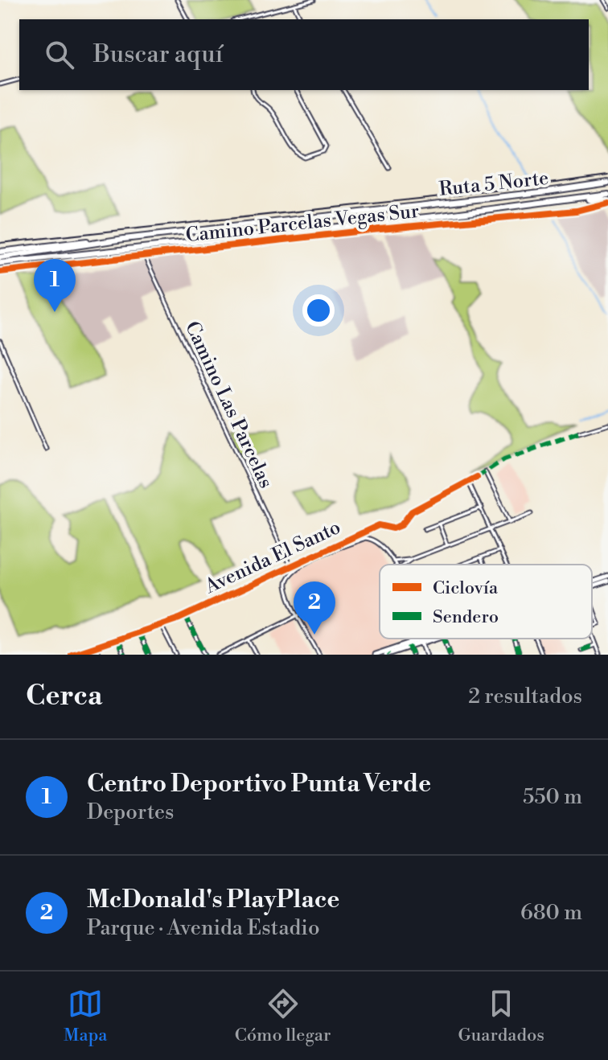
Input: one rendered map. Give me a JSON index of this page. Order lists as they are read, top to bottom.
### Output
{
  "streets": {
    "highway": ["Ruta 5 Norte"],
    "street": ["Camino Parcelas Vegas Sur", "Camino Las Parcelas", "Avenida El Santo"]
  },
  "crossings": [
    ["Camino Parcelas Vegas Sur", "Camino Las Parcelas"],
    ["Camino Las Parcelas", "Avenida El Santo"]
  ],
  "legend": ["Ciclovía", "Sendero"],
  "page": {
    "search": "Buscar aquí",
    "pins": ["1", "2"],
    "heading": ["Cerca", "2 resultados"],
    "list": [
      {
        "mark": "1",
        "name": "Centro Deportivo Punta Verde",
        "note": "Deportes",
        "value": "550 m"
      },
      {
        "mark": "2",
        "name": "McDonald's PlayPlace",
        "note": "Parque · Avenida Estadio",
        "value": "680 m"
      }
    ],
    "nav": ["Mapa", "Cómo llegar", "Guardados"]
  }
}
